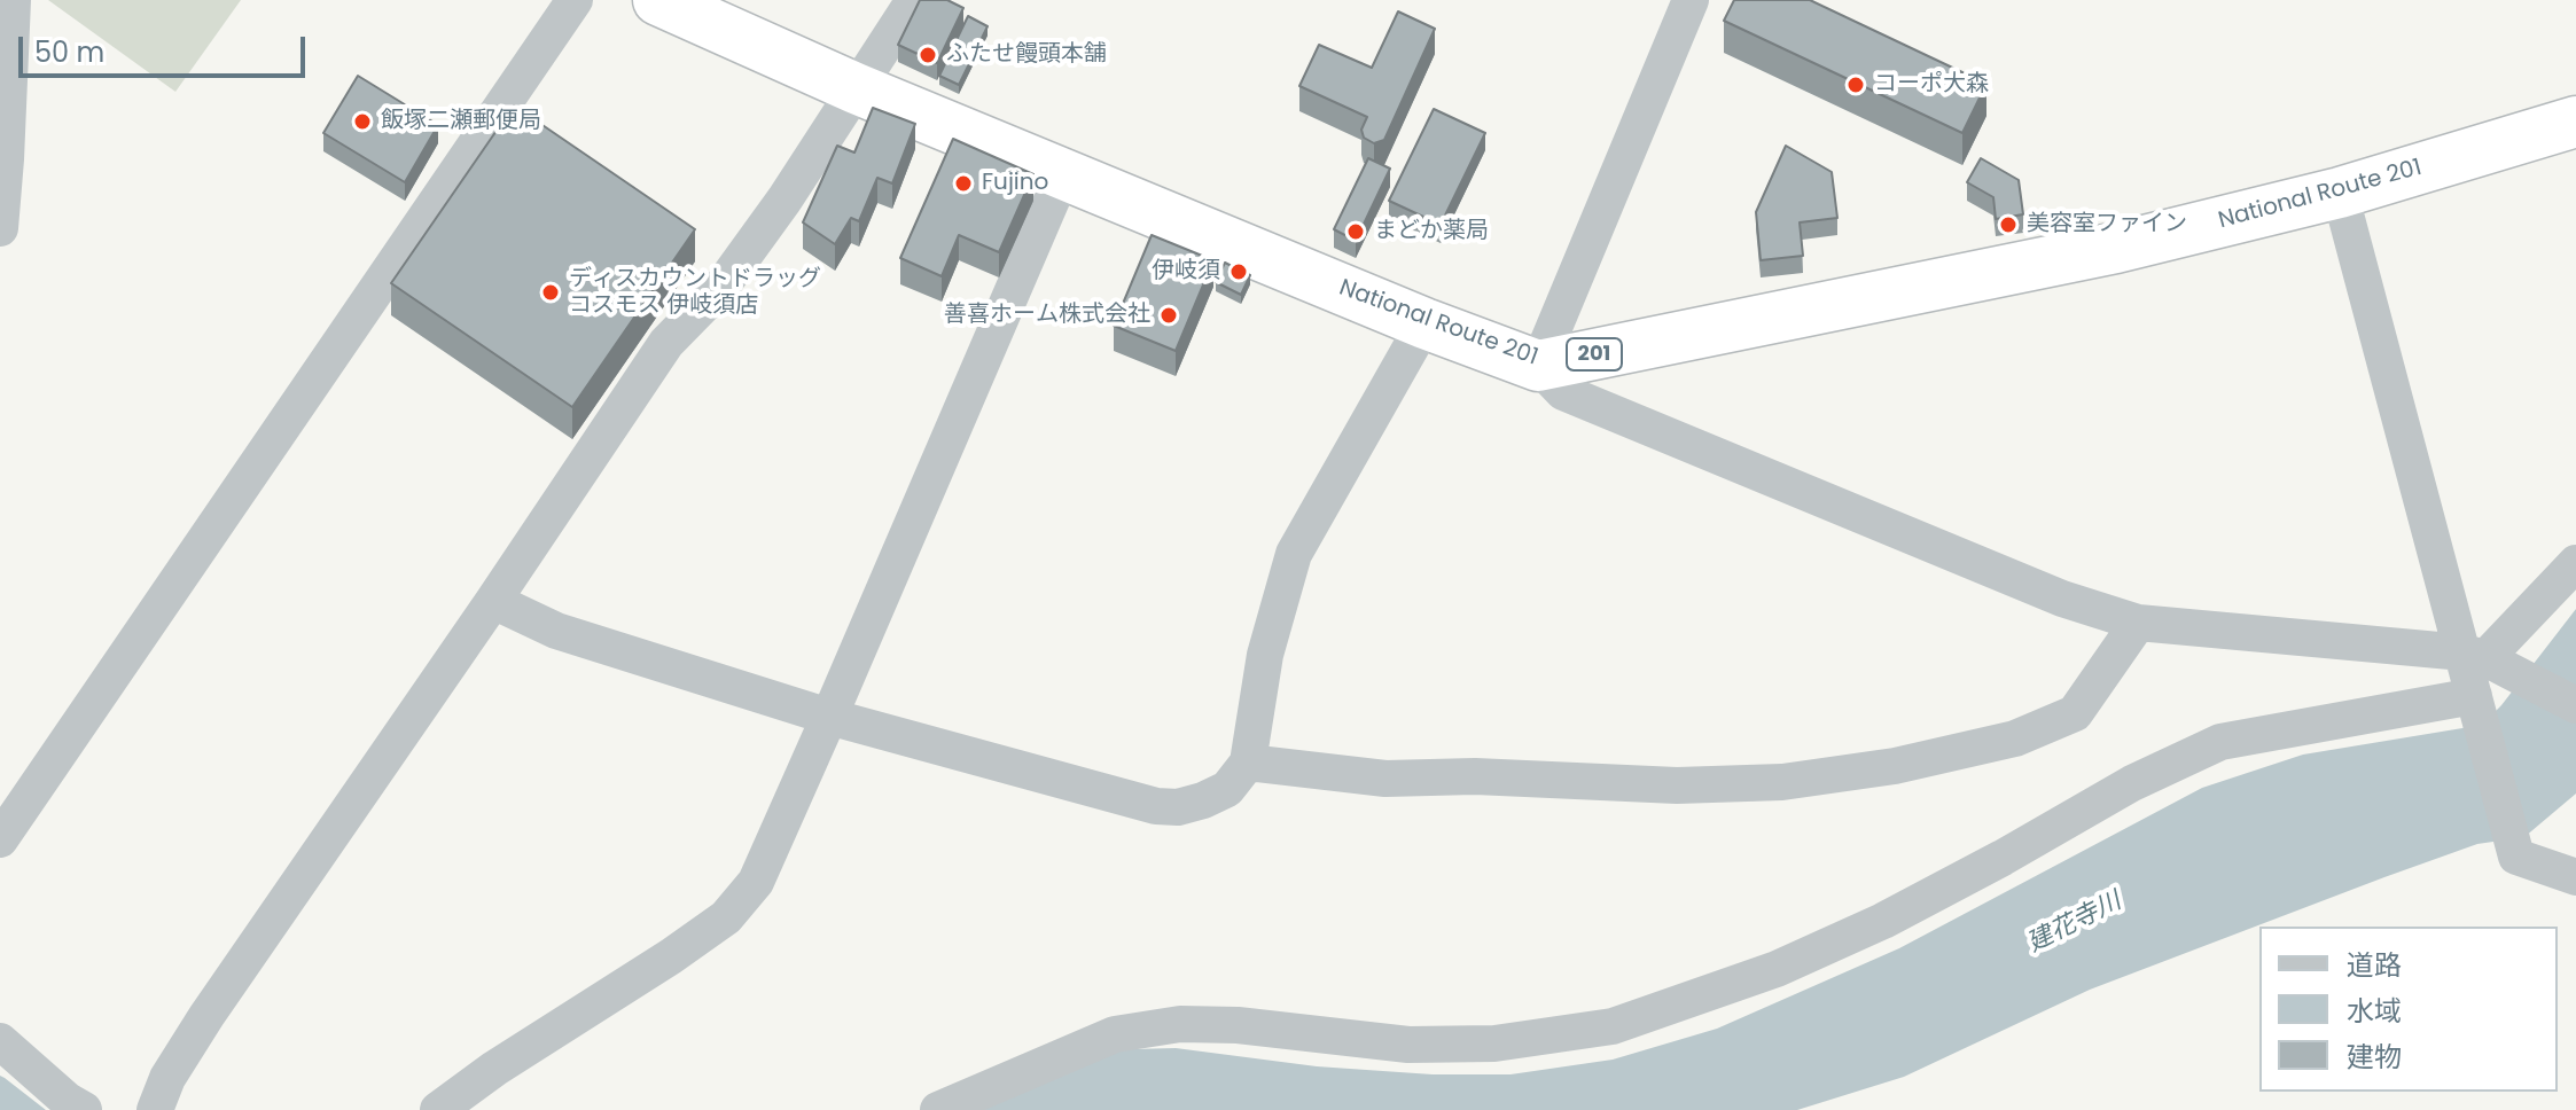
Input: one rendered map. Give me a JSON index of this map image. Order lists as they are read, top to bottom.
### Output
{
  "streets": {
    "highway": ["National Route 201", "201"]
  },
  "water": ["建花寺川"],
  "places": [
    "ふたせ饅頭本舗",
    "コーポ大森",
    "飯塚二瀬郵便局",
    "Fujino",
    "美容室ファイン",
    "まどか薬局",
    "伊岐須",
    "ディスカウントドラッグ コスモス 伊岐須店",
    "善喜ホーム株式会社"
  ],
  "legend": ["道路", "水域", "建物"],
  "scale_bar": "50 m"
}
